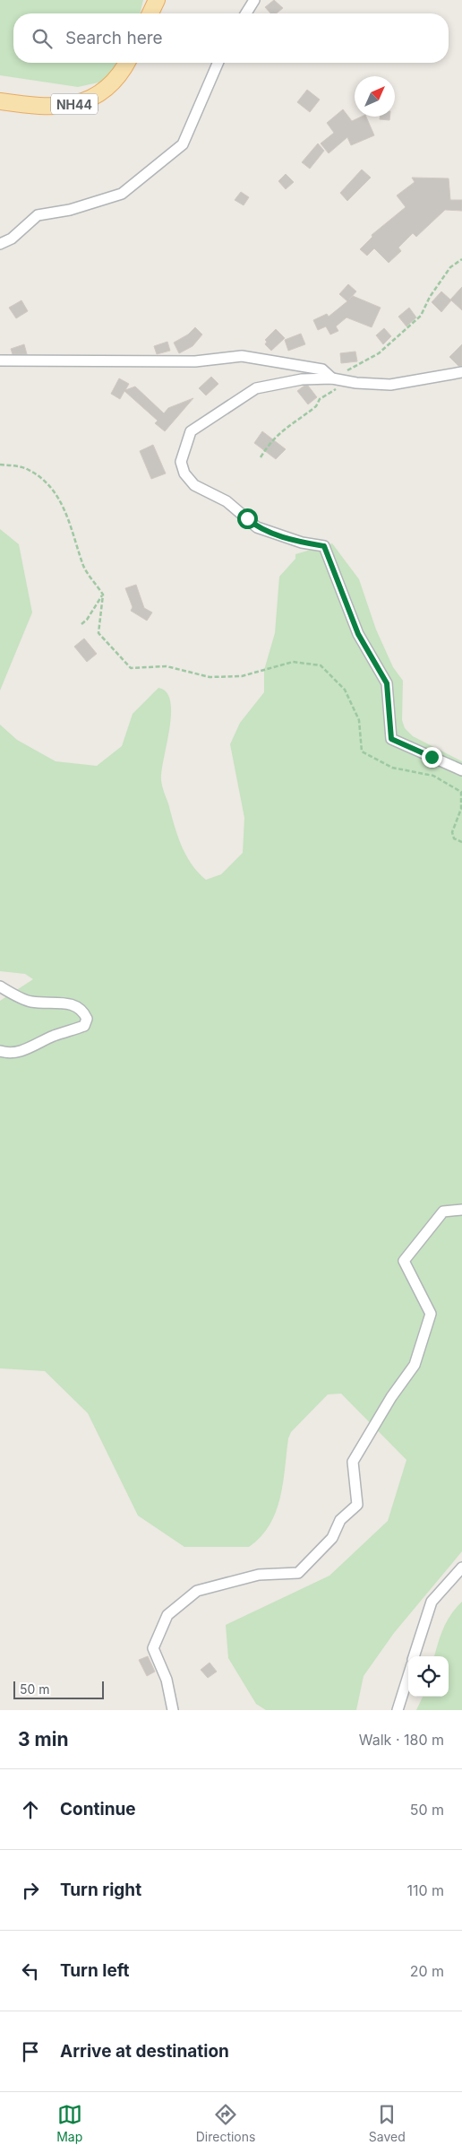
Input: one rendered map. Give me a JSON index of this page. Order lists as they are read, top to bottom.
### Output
{
  "streets": {
    "main road": ["NH44"]
  },
  "scale_bar": "50 m",
  "north": "top right",
  "page": {
    "search": "Search here",
    "scale": "50 m",
    "heading": ["3 min", "Walk · 180 m"],
    "list": [
      ["Continue", "50 m"],
      ["Turn right", "110 m"],
      ["Turn left", "20 m"],
      "Arrive at destination"
    ],
    "nav": ["Map", "Directions", "Saved"]
  }
}
